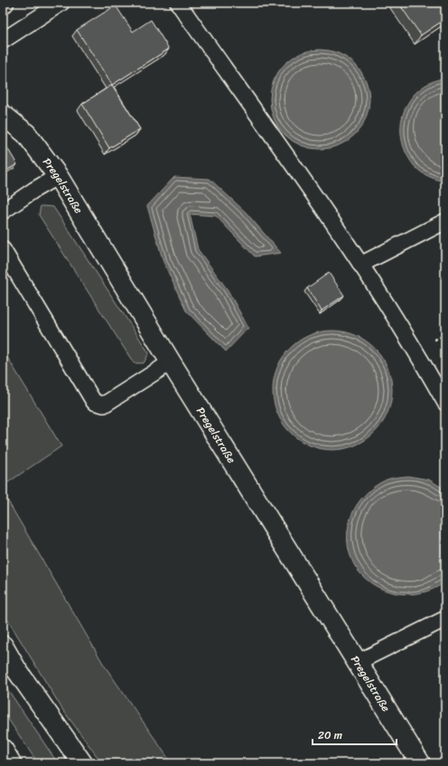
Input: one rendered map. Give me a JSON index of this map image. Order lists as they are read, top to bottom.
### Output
{
  "streets": {
    "street": ["Pregelstraße"]
  },
  "scale_bar": "20 m"
}
